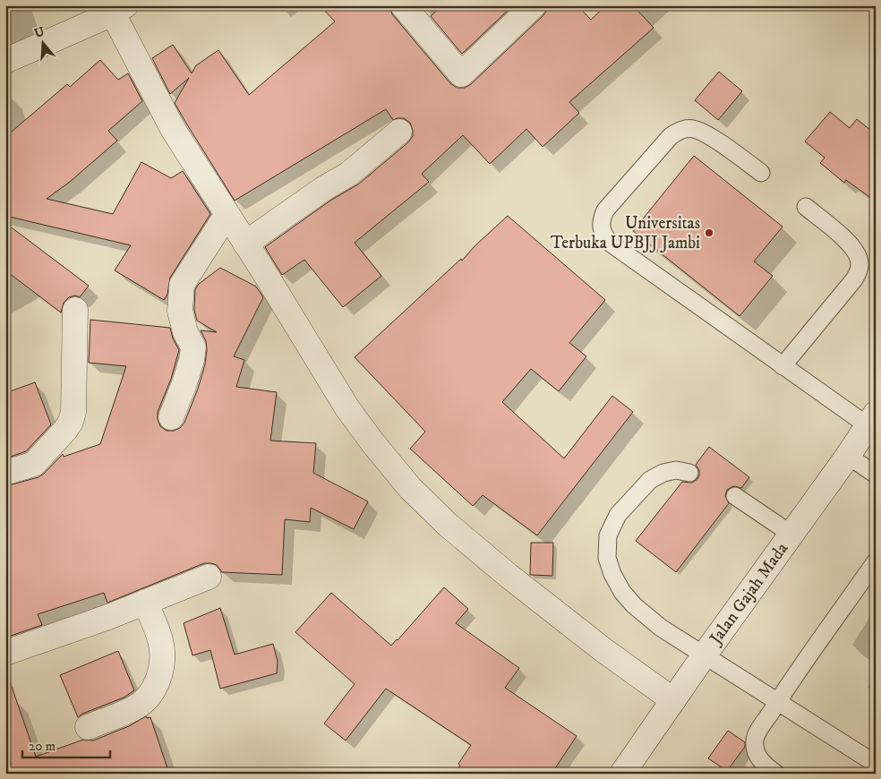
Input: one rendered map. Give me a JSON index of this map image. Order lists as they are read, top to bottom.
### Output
{
  "streets": {
    "street": ["Jalan Gajah Mada"]
  },
  "places": ["Universitas Terbuka UPBJJ Jambi"],
  "scale_bar": "20 m",
  "north": "top"
}
